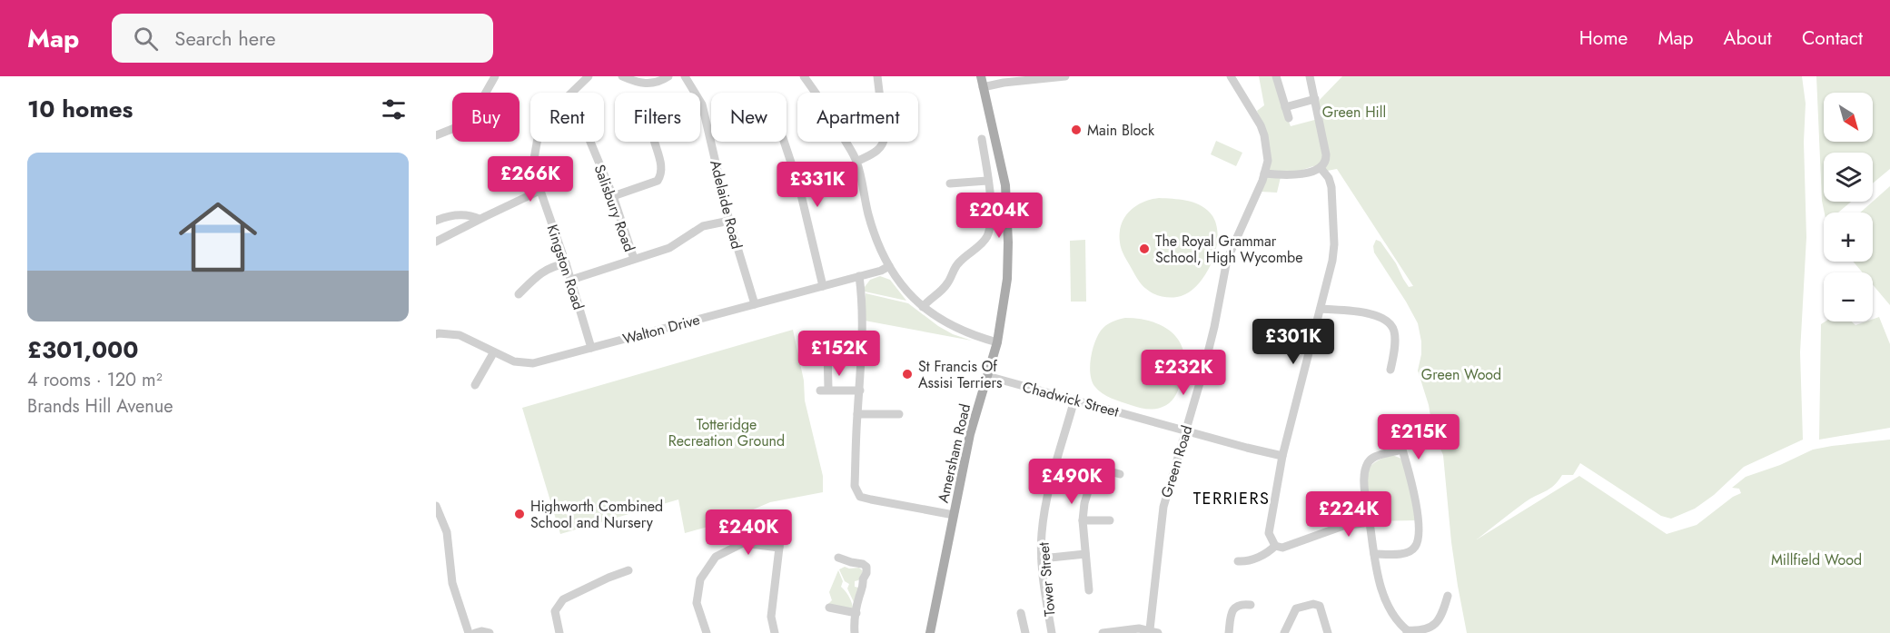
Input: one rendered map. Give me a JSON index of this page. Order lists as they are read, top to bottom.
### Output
{
  "streets": {
    "main road": ["Amersham Road"],
    "street": [
      "Adelaide Road",
      "Salisbury Road",
      "Kingston Road",
      "Walton Drive",
      "Chadwick Street",
      "Green Road",
      "Tower Street"
    ]
  },
  "crossings": [
    ["Adelaide Road", "Walton Drive"],
    ["Kingston Road", "Walton Drive"],
    ["Chadwick Street", "Amersham Road"],
    ["Chadwick Street", "Green Road"],
    ["Chadwick Street", "Tower Street"]
  ],
  "districts": ["TERRIERS"],
  "parks": [
    "Green Hill",
    "Green Wood",
    "Totteridge Recreation Ground",
    "Millfield Wood"
  ],
  "places": [
    "Main Block",
    "The Royal Grammar School, High Wycombe",
    "St Francis Of Assisi Terriers",
    "Highworth Combined School and Nursery"
  ],
  "north": "bottom right",
  "page": {
    "header": "Map",
    "search": "Search here",
    "nav": [
      "Home",
      "Map",
      "About",
      "Contact"
    ],
    "heading": "10 homes",
    "map_buttons": ["+", "−"],
    "chip": [
      "Buy",
      "Rent",
      "Filters",
      "New",
      "Apartment"
    ],
    "list": [
      {
        "name": "£301,000",
        "note": "4 rooms · 120 m² · Brands Hill Avenue"
      }
    ],
    "price": [
      "£266K",
      "£331K",
      "£204K",
      "£301K",
      "£152K",
      "£232K",
      "£215K",
      "£490K",
      "£224K",
      "£240K"
    ]
  }
}
